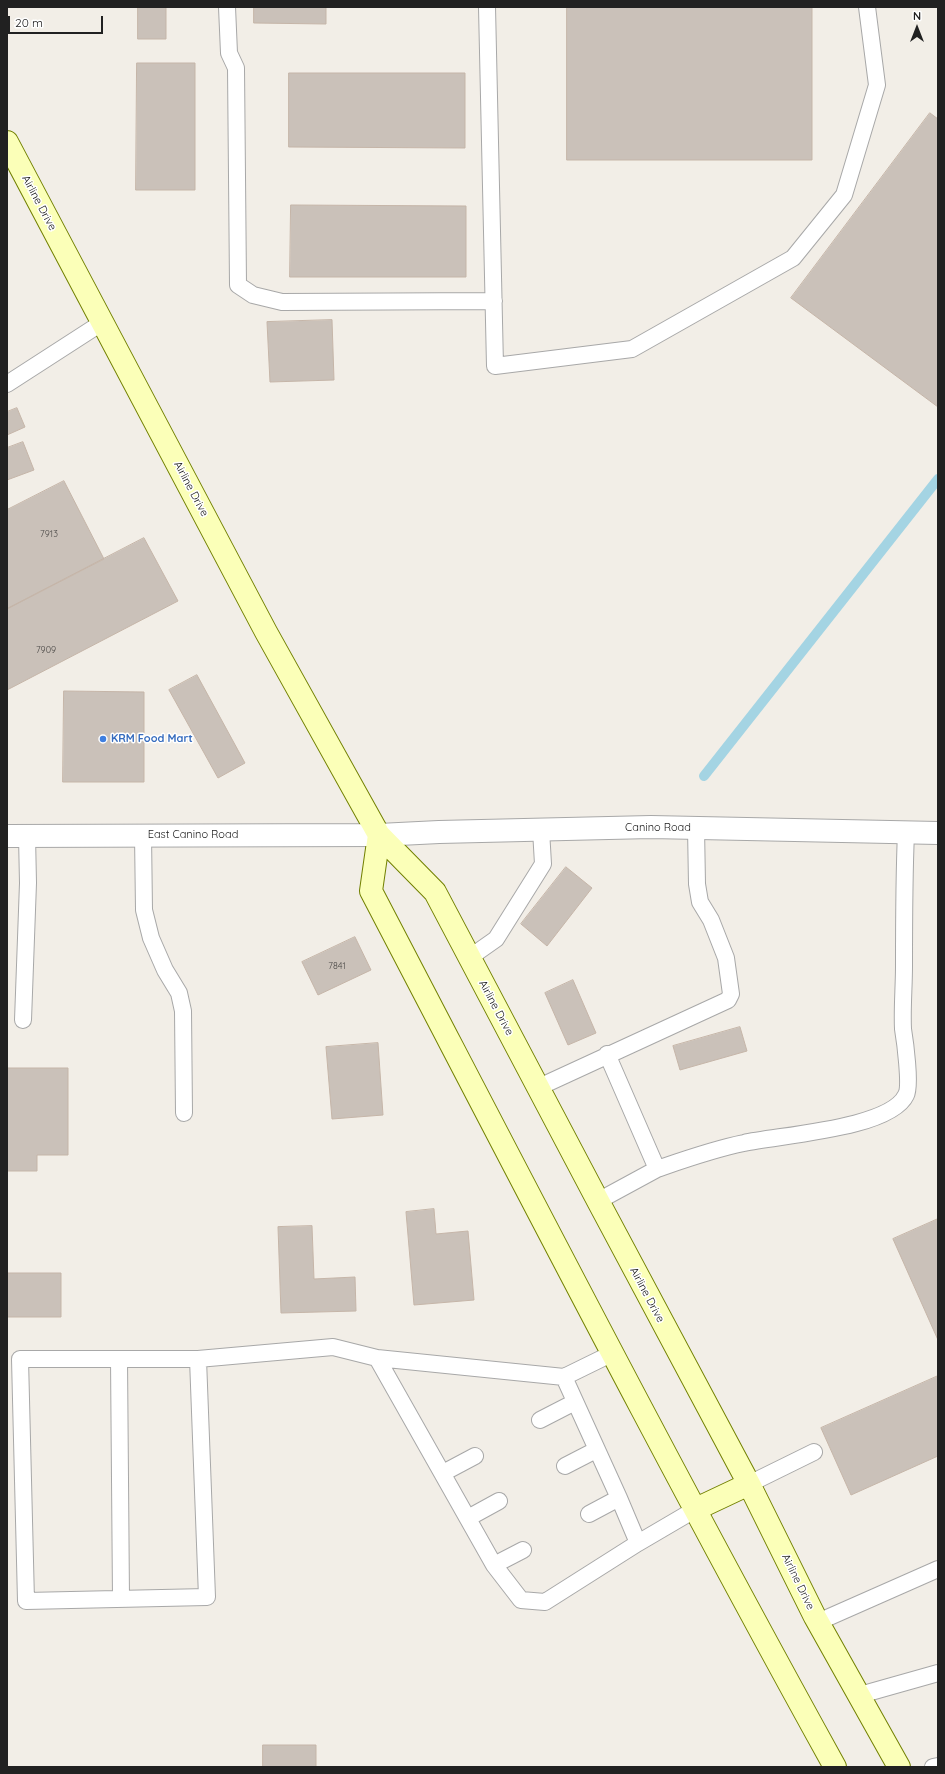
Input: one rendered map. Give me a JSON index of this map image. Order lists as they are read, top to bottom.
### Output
{
  "streets": {
    "main road": ["Airline Drive"],
    "street": ["Canino Road", "East Canino Road"]
  },
  "crossings": [
    ["Airline Drive", "Canino Road"],
    ["Airline Drive", "East Canino Road"],
    ["Canino Road", "East Canino Road"]
  ],
  "places": ["KRM Food Mart"],
  "house_numbers": ["7913", "7909", "7841"],
  "scale_bar": "20 m",
  "north": "top"
}
